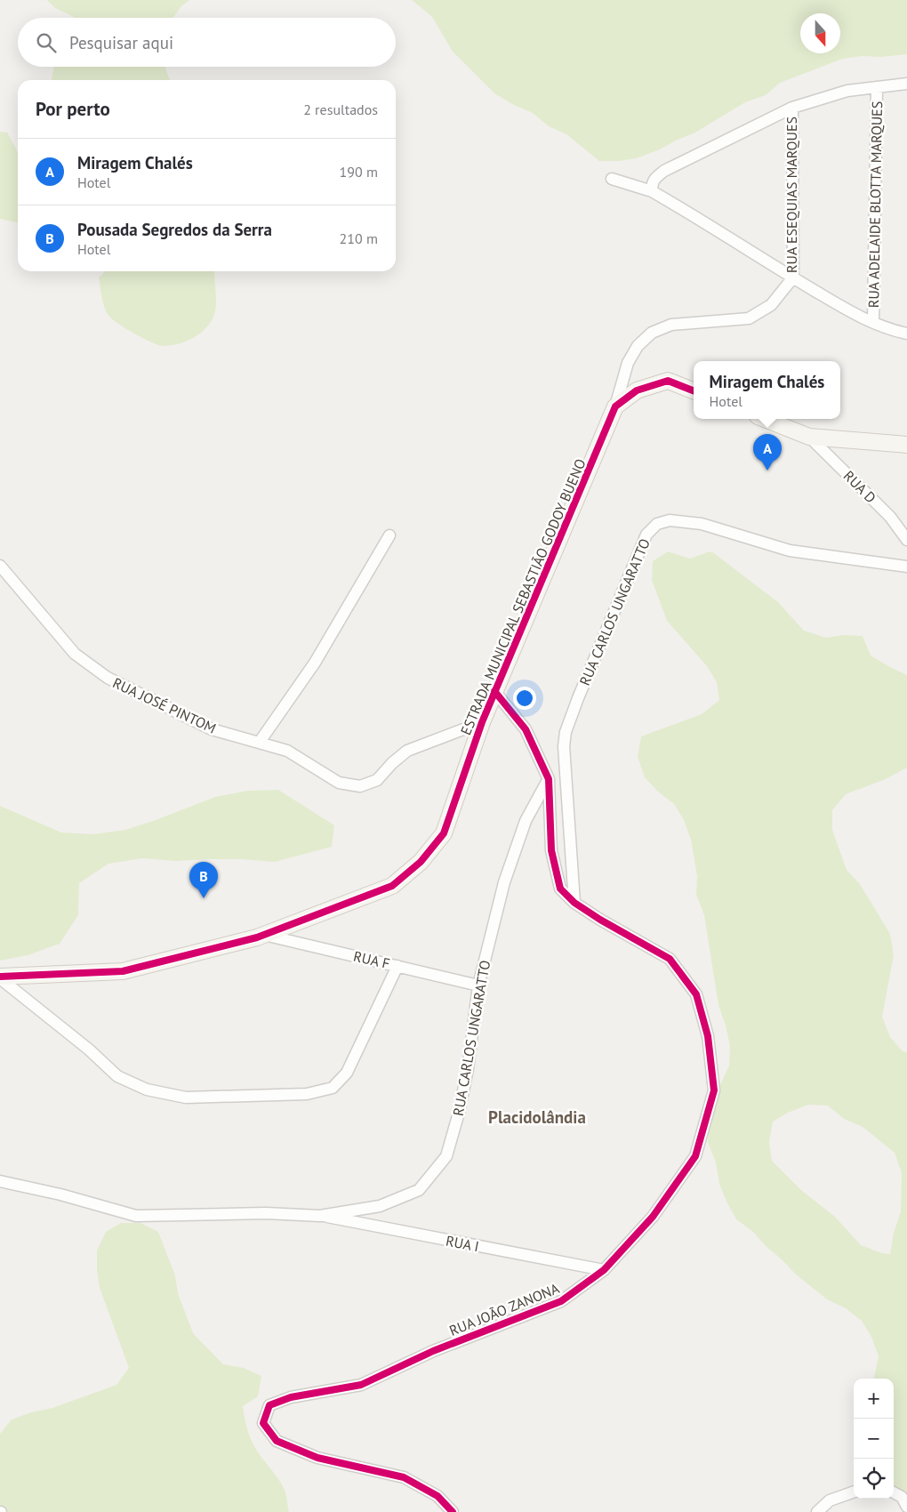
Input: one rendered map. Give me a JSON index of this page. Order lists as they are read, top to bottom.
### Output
{
  "streets": {
    "street": [
      "RUA ESEQUIAS MARQUES",
      "RUA ADELAIDE BLOTTA MARQUES",
      "RUA D",
      "ESTRADA MUNICIPAL SEBASTIÃO GODOY BUENO",
      "RUA CARLOS UNGARATTO",
      "RUA JOSÉ PINTOM",
      "RUA F",
      "RUA I",
      "RUA JOÃO ZANONA"
    ]
  },
  "crossings": [
    ["RUA ESEQUIAS MARQUES", "ESTRADA MUNICIPAL SEBASTIÃO GODOY BUENO"],
    ["ESTRADA MUNICIPAL SEBASTIÃO GODOY BUENO", "RUA JOSÉ PINTOM"],
    ["ESTRADA MUNICIPAL SEBASTIÃO GODOY BUENO", "RUA F"],
    ["ESTRADA MUNICIPAL SEBASTIÃO GODOY BUENO", "RUA JOÃO ZANONA"],
    ["RUA CARLOS UNGARATTO", "RUA F"],
    ["RUA CARLOS UNGARATTO", "RUA I"],
    ["RUA CARLOS UNGARATTO", "RUA JOÃO ZANONA"],
    ["RUA I", "RUA JOÃO ZANONA"]
  ],
  "districts": ["Placidolândia"],
  "north": "bottom",
  "page": {
    "search": "Pesquisar aqui",
    "heading": ["Por perto", "2 resultados"],
    "list": [
      {
        "mark": "A",
        "name": "Miragem Chalés",
        "note": "Hotel",
        "value": "190 m"
      },
      {
        "mark": "B",
        "name": "Pousada Segredos da Serra",
        "note": "Hotel",
        "value": "210 m"
      }
    ],
    "popup": ["Miragem Chalés", "Hotel"],
    "pins": ["A", "B"],
    "map_buttons": ["+", "−"]
  }
}
